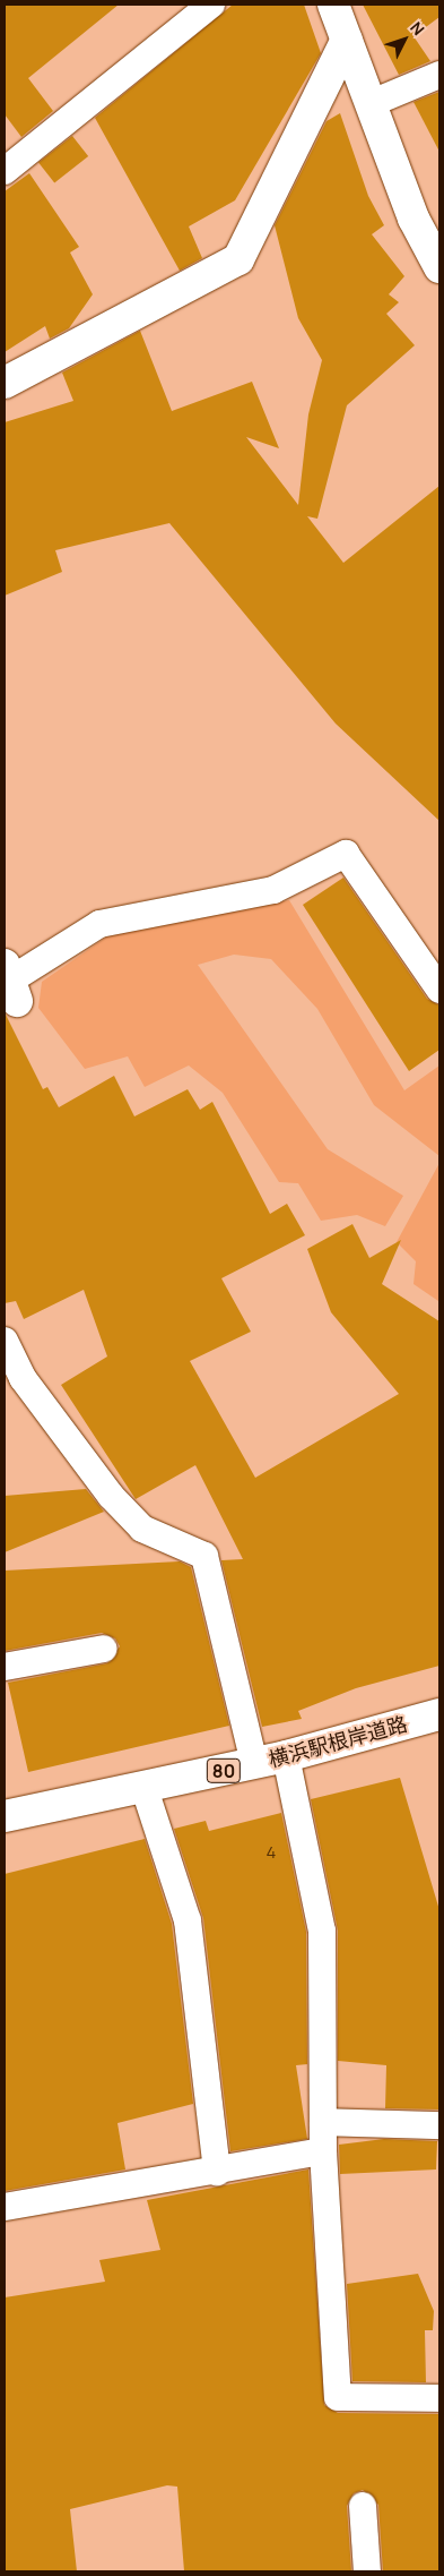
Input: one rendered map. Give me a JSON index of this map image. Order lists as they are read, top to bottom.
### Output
{
  "streets": {
    "street": ["横浜駅根岸道路", "80"]
  },
  "house_numbers": ["4"],
  "north": "top right"
}
